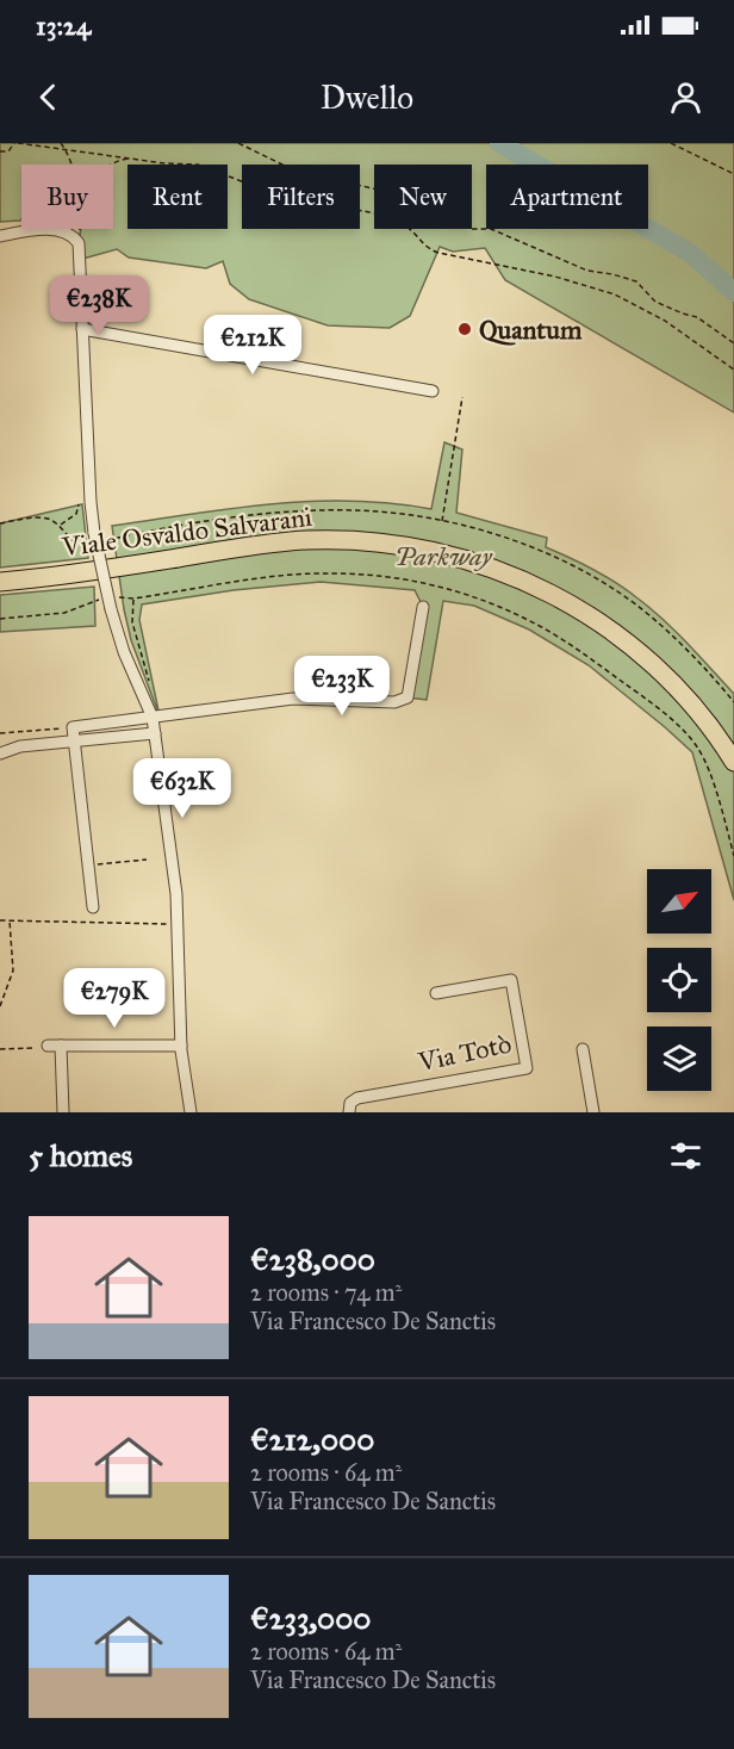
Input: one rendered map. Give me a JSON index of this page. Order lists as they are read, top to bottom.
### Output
{
  "streets": {
    "main road": ["Viale Osvaldo Salvarani"],
    "street": ["Via Totò"]
  },
  "parks": ["Parkway"],
  "places": ["Quantum"],
  "north": "top right",
  "page": {
    "status": "13:24",
    "header": "Dwello",
    "chip": [
      "Buy",
      "Rent",
      "Filters",
      "New",
      "Apartment"
    ],
    "price": [
      "€238K",
      "€212K",
      "€233K",
      "€632K",
      "€279K"
    ],
    "heading": "5 homes",
    "list": [
      {
        "name": "€238,000",
        "note": "2 rooms · 74 m² · Via Francesco De Sanctis"
      },
      {
        "name": "€212,000",
        "note": "2 rooms · 64 m² · Via Francesco De Sanctis"
      },
      {
        "name": "€233,000",
        "note": "2 rooms · 64 m² · Via Francesco De Sanctis"
      }
    ]
  }
}
